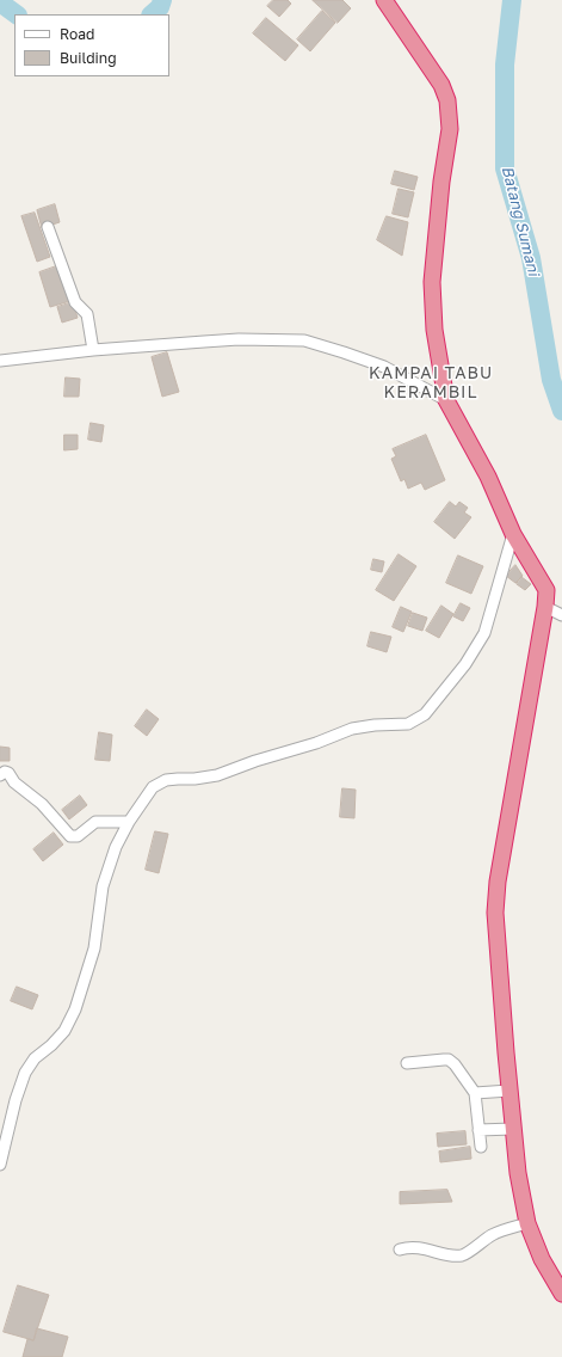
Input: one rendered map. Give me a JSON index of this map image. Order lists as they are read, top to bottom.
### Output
{
  "districts": ["KAMPAI TABU KERAMBIL"],
  "water": ["Batang Sumani"],
  "legend": ["Road", "Building"]
}
